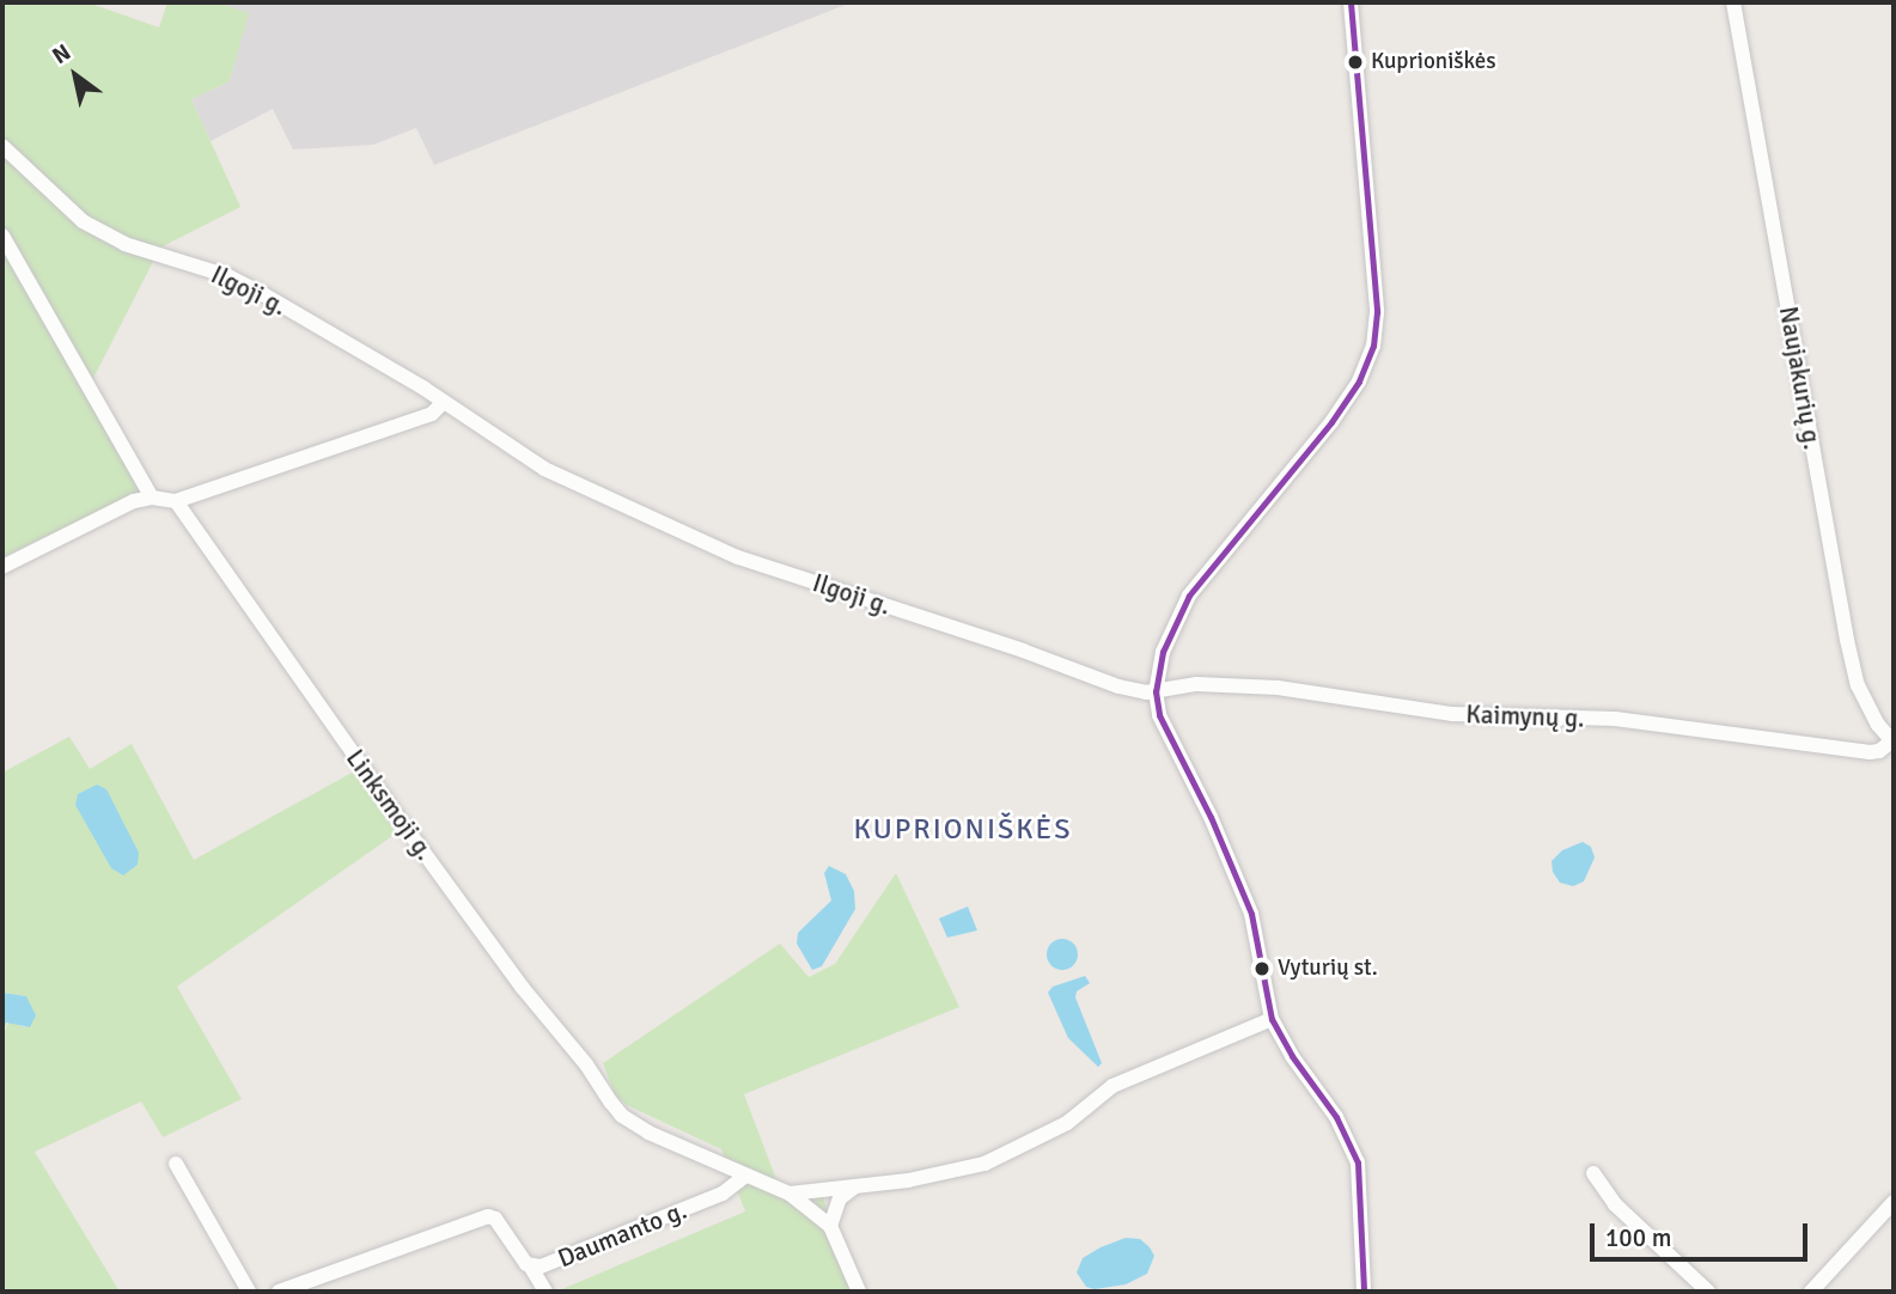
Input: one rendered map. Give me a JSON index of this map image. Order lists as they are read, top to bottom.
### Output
{
  "streets": {
    "street": [
      "Ilgoji g.",
      "Naujakurių g.",
      "Kaimynų g.",
      "Linksmoji g.",
      "Daumanto g."
    ]
  },
  "crossings": [
    ["Ilgoji g.", "Kaimynų g."],
    ["Naujakurių g.", "Kaimynų g."],
    ["Linksmoji g.", "Daumanto g."]
  ],
  "districts": ["KUPRIONIŠKĖS"],
  "places": ["Kuprioniškės", "Vyturių st."],
  "scale_bar": "100 m",
  "north": "top left"
}
